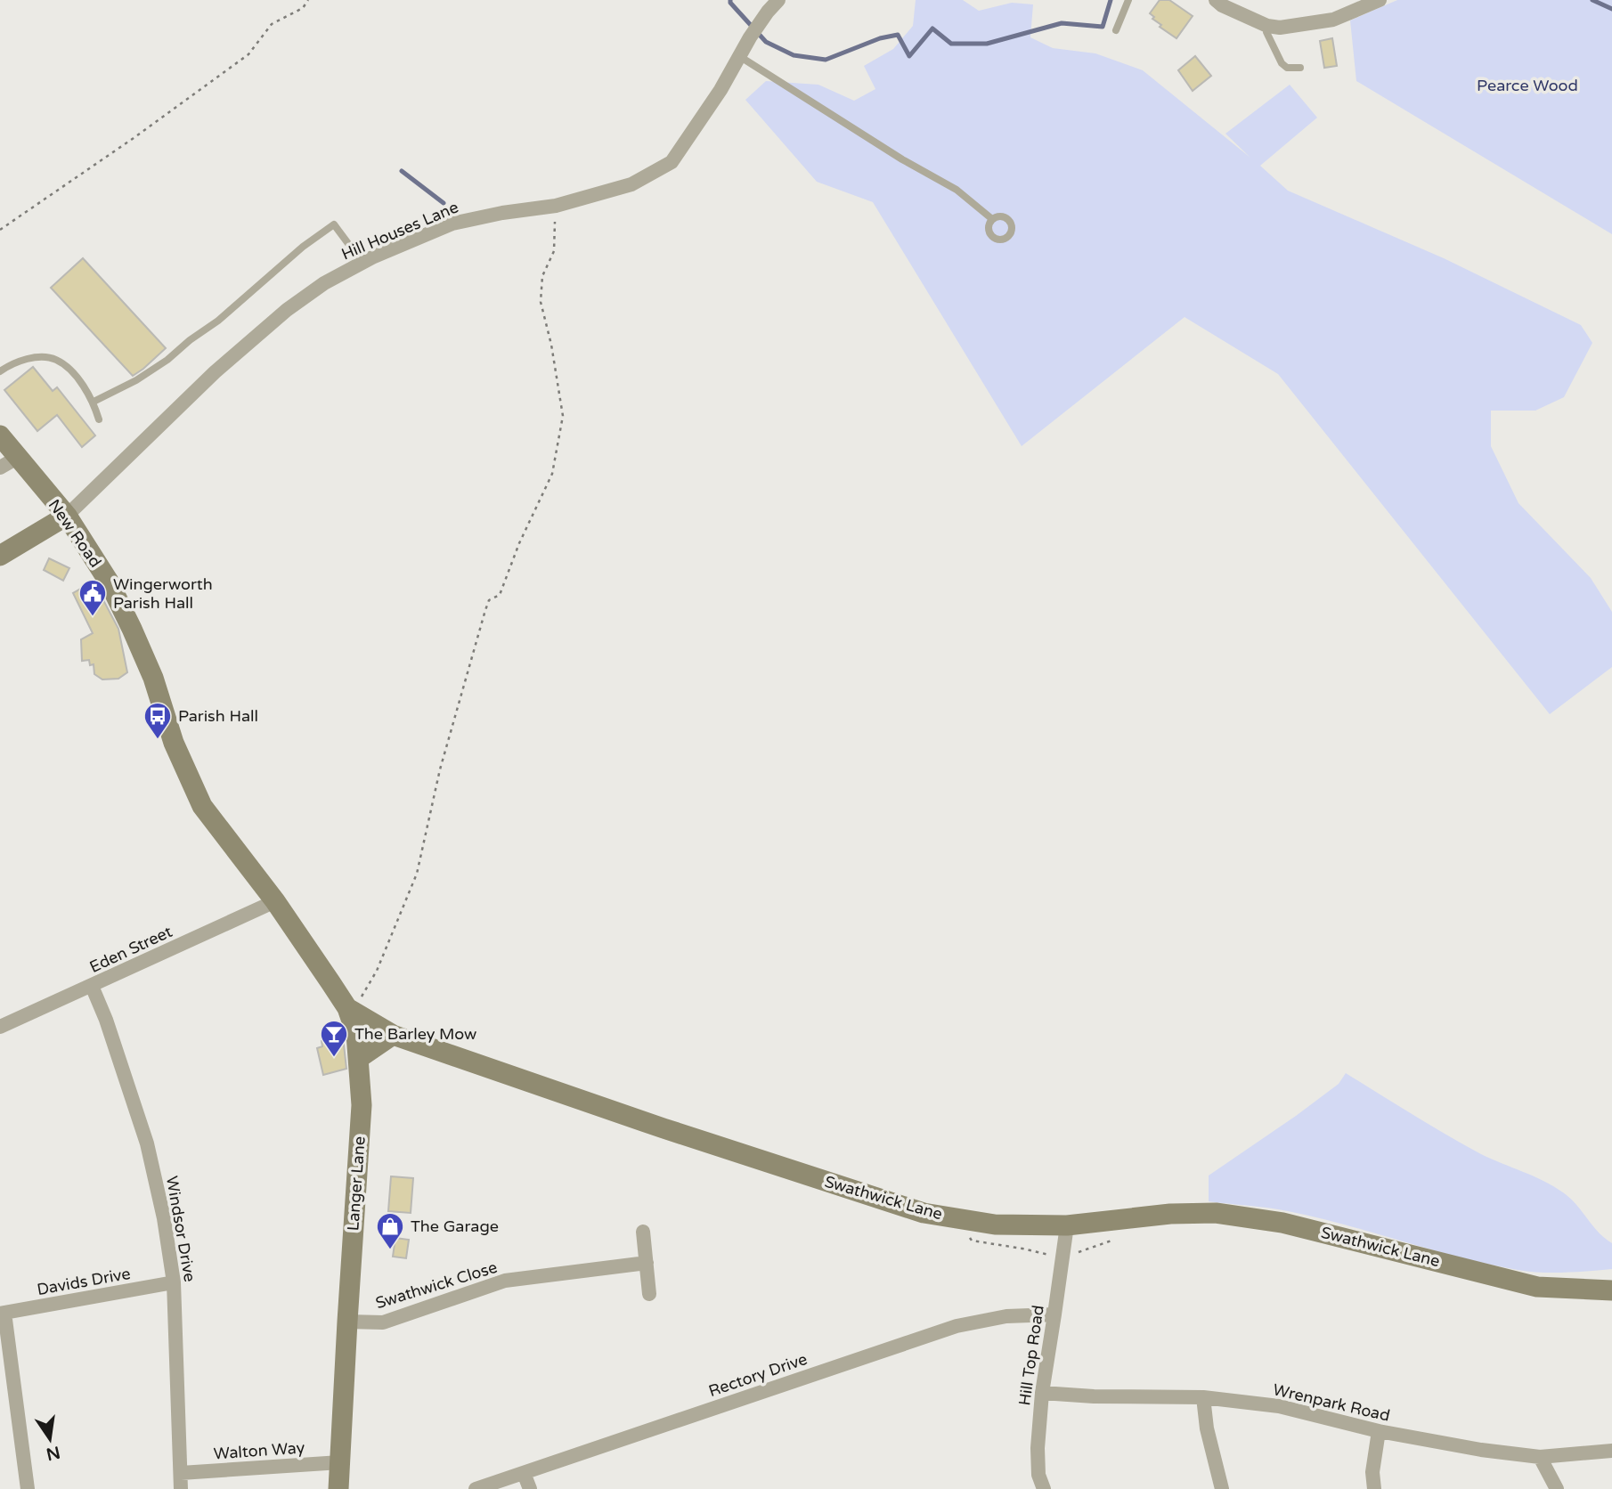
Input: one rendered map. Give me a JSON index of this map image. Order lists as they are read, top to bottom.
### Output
{
  "streets": {
    "street": [
      "Hill Houses Lane",
      "New Road",
      "Eden Street",
      "Langer Lane",
      "Swathwick Lane",
      "Windsor Drive",
      "Davids Drive",
      "Swathwick Close",
      "Hill Top Road",
      "Rectory Drive",
      "Wrenpark Road",
      "Walton Way"
    ]
  },
  "crossings": [
    ["Hill Houses Lane", "New Road"],
    ["New Road", "Eden Street"],
    ["New Road", "Langer Lane"],
    ["Eden Street", "Langer Lane"],
    ["Eden Street", "Windsor Drive"],
    ["Langer Lane", "Swathwick Lane"],
    ["Langer Lane", "Swathwick Close"],
    ["Langer Lane", "Walton Way"],
    ["Swathwick Lane", "Hill Top Road"],
    ["Windsor Drive", "Davids Drive"],
    ["Windsor Drive", "Walton Way"],
    ["Hill Top Road", "Rectory Drive"],
    ["Hill Top Road", "Wrenpark Road"]
  ],
  "parks": ["Pearce Wood"],
  "places": {
    "public building": ["Wingerworth Parish Hall"],
    "bus stop": ["Parish Hall"],
    "bar": ["The Barley Mow"],
    "shop": ["The Garage"]
  },
  "north": "bottom"
}
